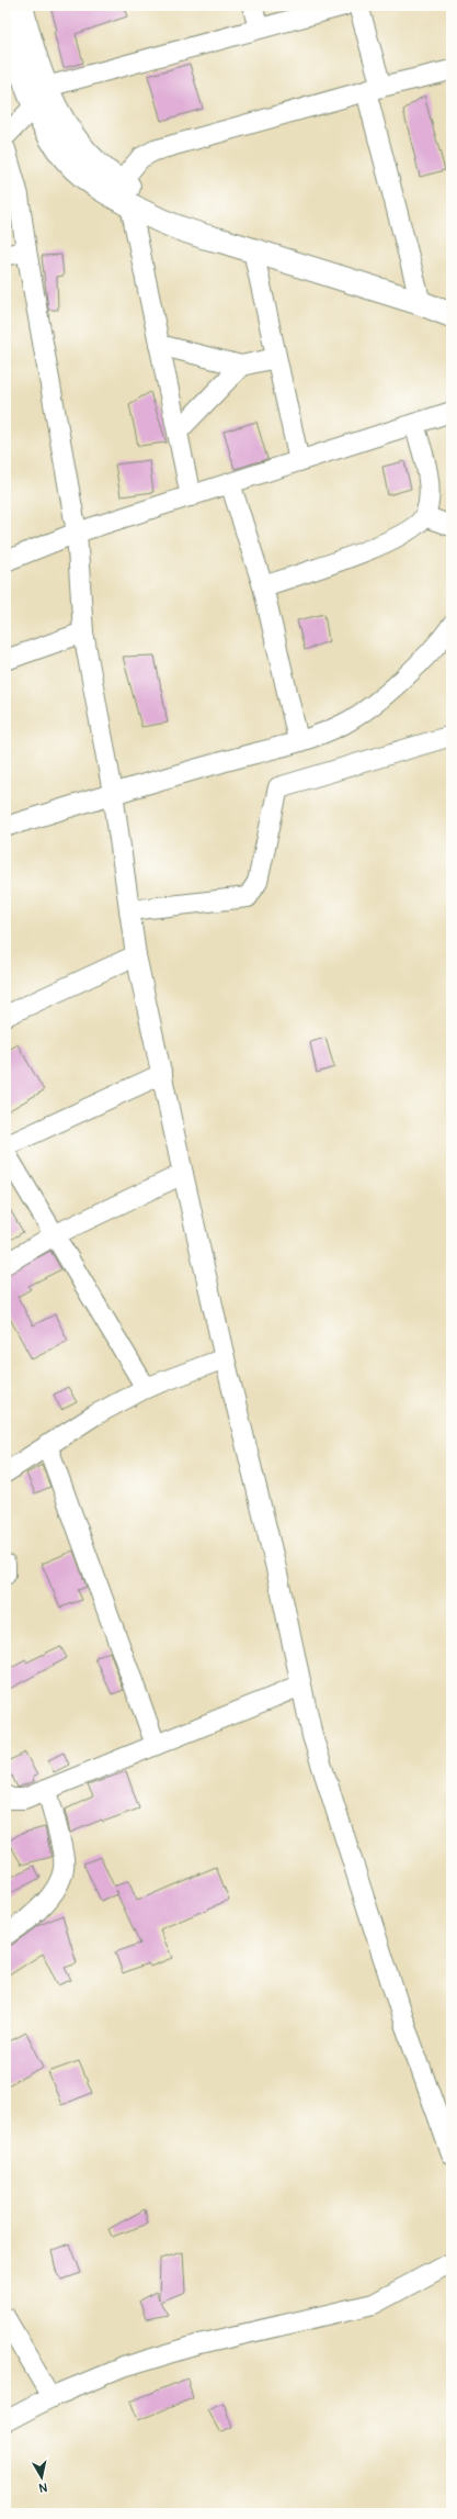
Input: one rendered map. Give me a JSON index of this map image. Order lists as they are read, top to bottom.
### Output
{
  "north": "bottom"
}
